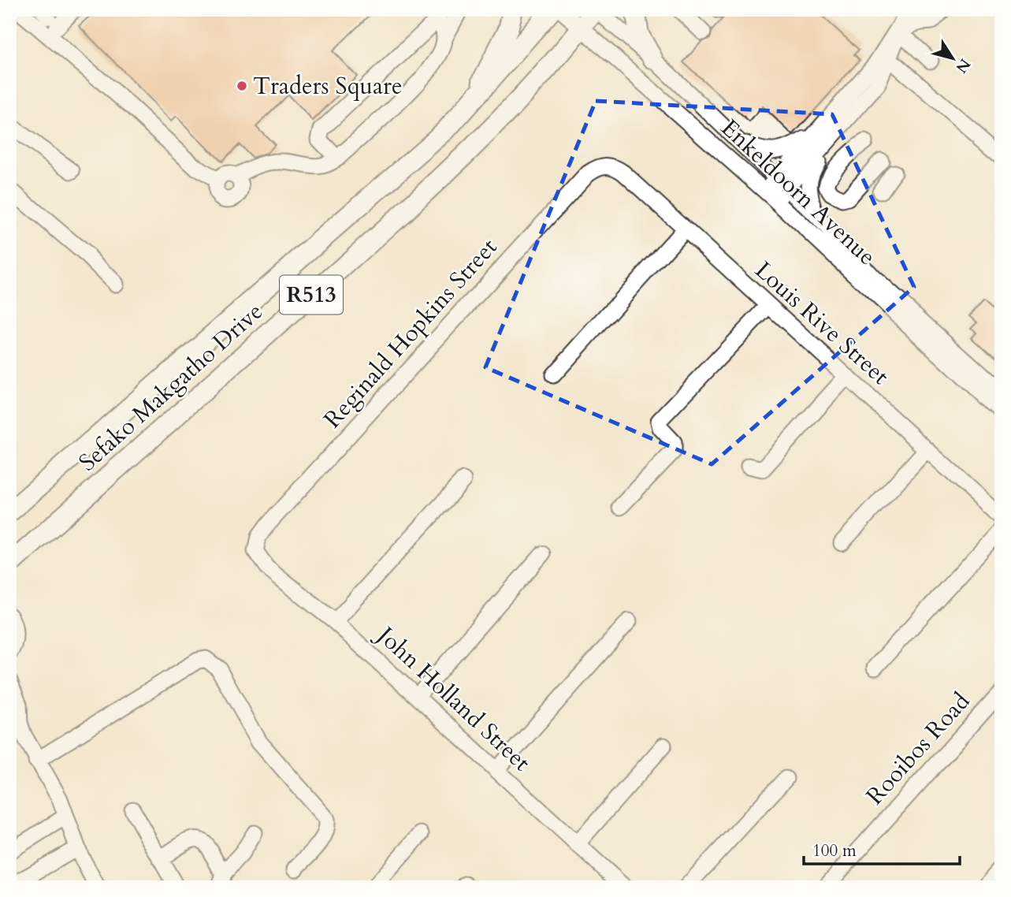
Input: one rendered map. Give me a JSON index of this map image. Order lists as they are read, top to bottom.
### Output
{
  "streets": {
    "main road": ["R513", "Sefako Makgatho Drive"],
    "street": [
      "Enkeldoorn Avenue",
      "Louis Rive Street",
      "Reginald Hopkins Street",
      "John Holland Street",
      "Rooibos Road"
    ]
  },
  "crossings": [
    ["Enkeldoorn Avenue", "Sefako Makgatho Drive"],
    ["Louis Rive Street", "Reginald Hopkins Street"],
    ["Reginald Hopkins Street", "John Holland Street"]
  ],
  "places": ["Traders Square"],
  "scale_bar": "100 m",
  "north": "bottom right"
}
